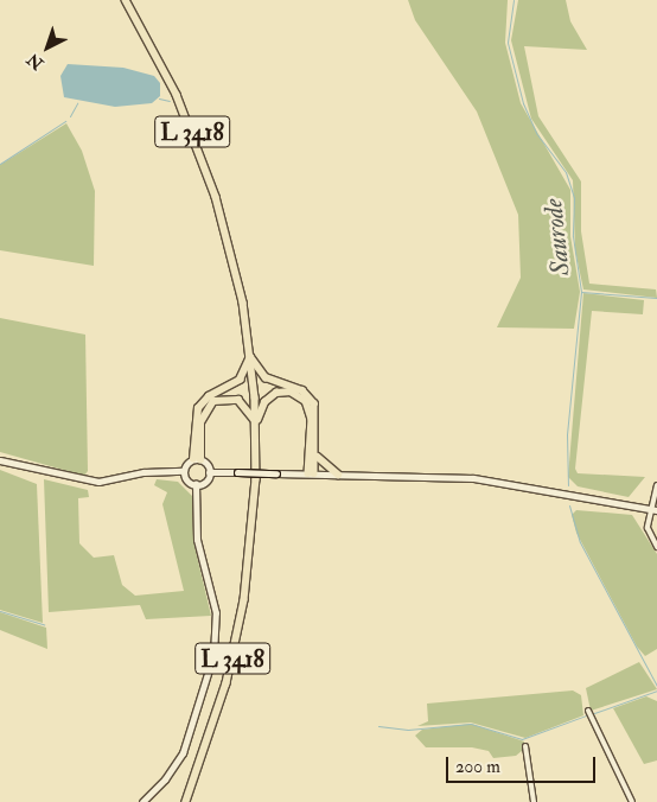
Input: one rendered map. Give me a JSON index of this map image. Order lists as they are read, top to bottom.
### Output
{
  "streets": {
    "main road": ["L 3418"]
  },
  "water": ["Saurode"],
  "scale_bar": "200 m",
  "north": "bottom left"
}
